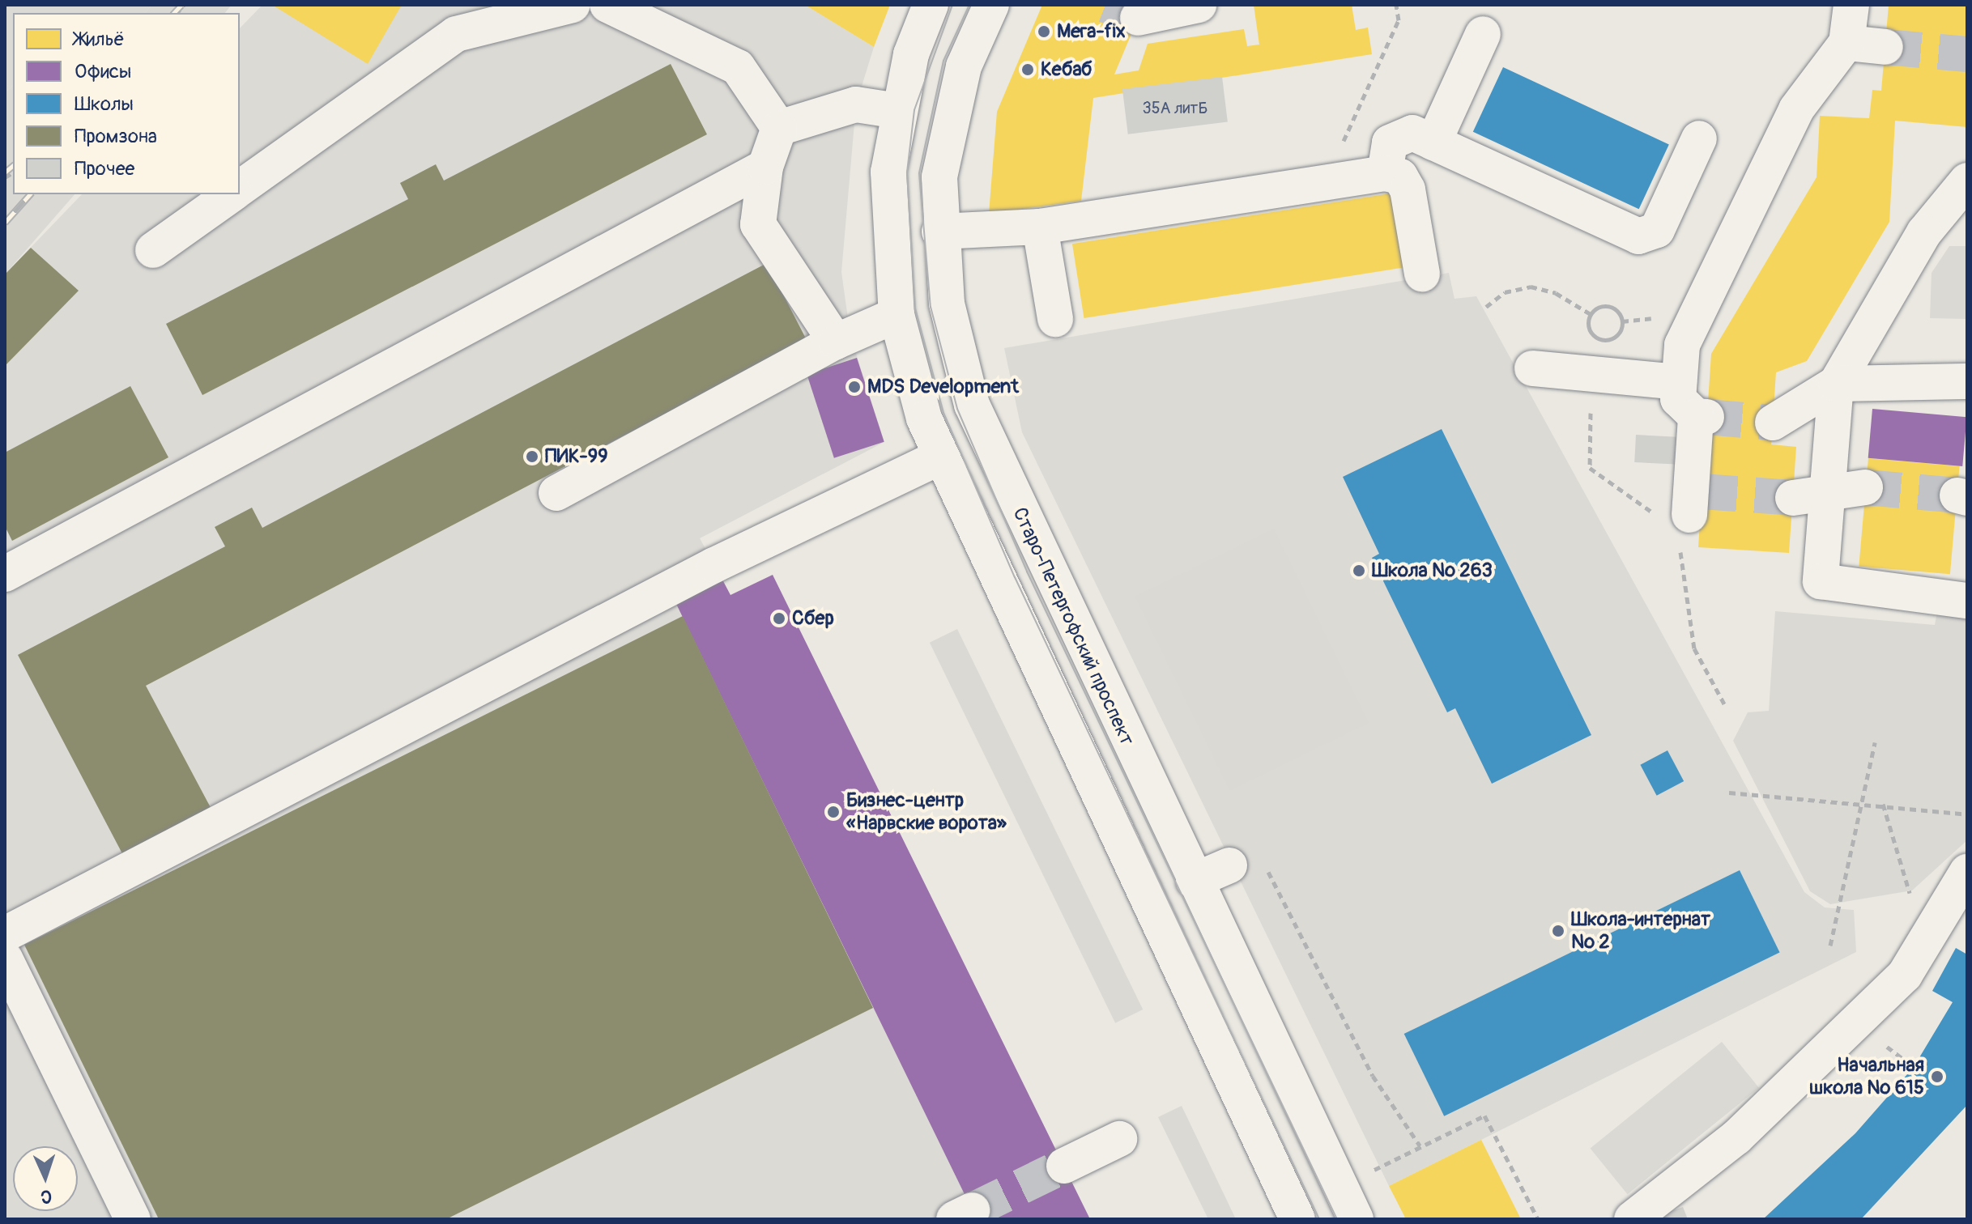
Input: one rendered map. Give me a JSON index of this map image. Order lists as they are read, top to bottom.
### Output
{
  "streets": {
    "street": ["Старо-Петергофский проспект"]
  },
  "places": [
    "Мега-fix",
    "Кебаб",
    "MDS Development",
    "ПИК-99",
    "Школа № 263",
    "Сбер",
    "Бизнес-центр «Нарвские ворота»",
    "Школа-интернат № 2",
    "Начальная школа № 615"
  ],
  "house_numbers": ["35А литБ"],
  "legend": [
    "Жильё",
    "Офисы",
    "Школы",
    "Промзона",
    "Прочее"
  ],
  "north": "bottom"
}
